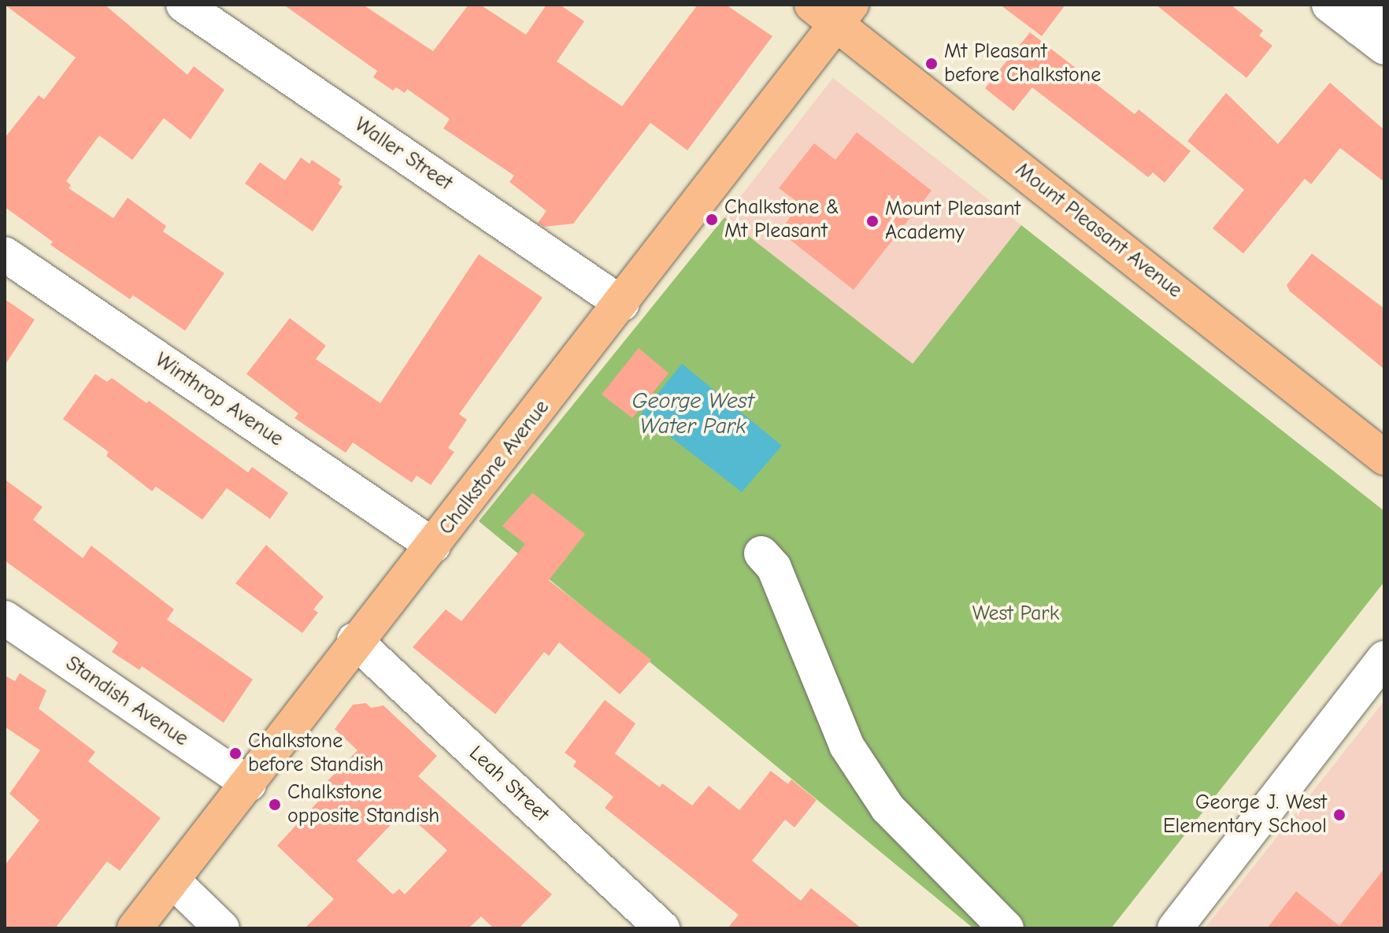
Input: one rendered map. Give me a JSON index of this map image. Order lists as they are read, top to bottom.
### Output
{
  "streets": {
    "main road": ["Mount Pleasant Avenue", "Chalkstone Avenue"],
    "street": [
      "Waller Street",
      "Winthrop Avenue",
      "Standish Avenue",
      "Leah Street"
    ]
  },
  "crossings": [
    ["Waller Street", "Chalkstone Avenue"],
    ["Mount Pleasant Avenue", "Chalkstone Avenue"],
    ["Winthrop Avenue", "Chalkstone Avenue"],
    ["Chalkstone Avenue", "Standish Avenue"],
    ["Chalkstone Avenue", "Leah Street"]
  ],
  "water": ["George West Water Park"],
  "parks": ["West Park"],
  "places": [
    "Mt Pleasant before Chalkstone",
    "Chalkstone & Mt Pleasant",
    "Mount Pleasant Academy",
    "Chalkstone before Standish",
    "Chalkstone opposite Standish",
    "George J. West Elementary School"
  ]
}
